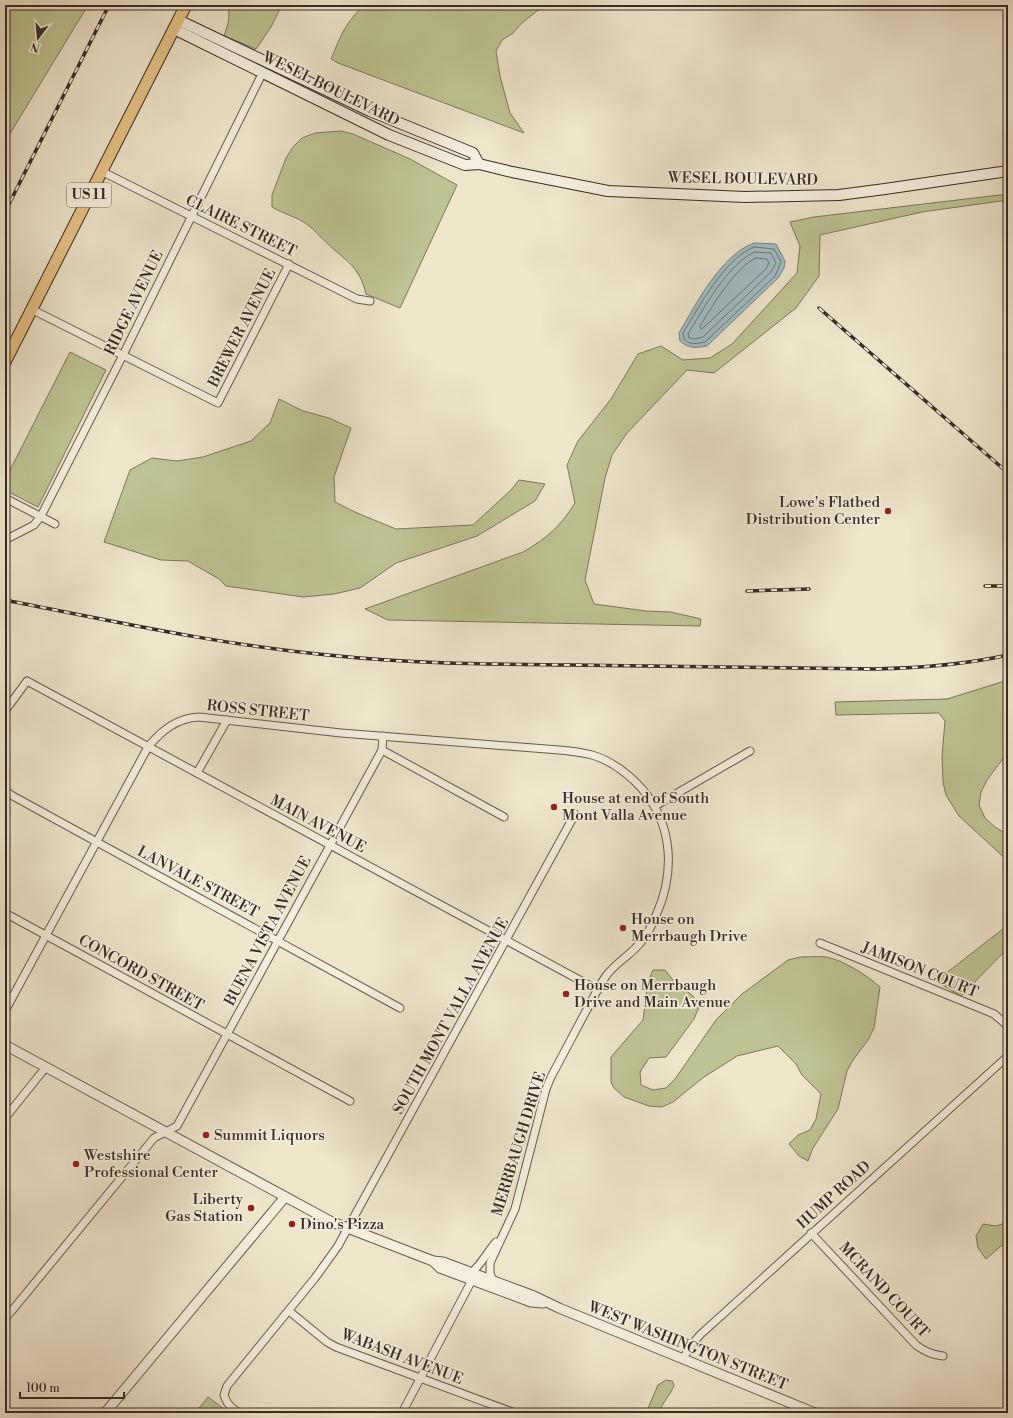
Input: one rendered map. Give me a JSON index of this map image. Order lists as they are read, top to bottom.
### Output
{
  "streets": {
    "main road": ["WESEL BOULEVARD", "US 11"],
    "street": [
      "CLAIRE STREET",
      "RIDGE AVENUE",
      "BREWER AVENUE",
      "ROSS STREET",
      "MAIN AVENUE",
      "LANVALE STREET",
      "BUENA VISTA AVENUE",
      "JAMISON COURT",
      "CONCORD STREET",
      "SOUTH MONT VALLA AVENUE",
      "MERRBAUGH DRIVE",
      "HUMP ROAD",
      "MCRAND COURT",
      "WEST WASHINGTON STREET",
      "WABASH AVENUE"
    ]
  },
  "crossings": [
    ["WESEL BOULEVARD", "US 11"],
    ["WESEL BOULEVARD", "RIDGE AVENUE"],
    ["US 11", "CLAIRE STREET"],
    ["CLAIRE STREET", "RIDGE AVENUE"],
    ["CLAIRE STREET", "BREWER AVENUE"],
    ["RIDGE AVENUE", "BREWER AVENUE"],
    ["ROSS STREET", "MAIN AVENUE"],
    ["ROSS STREET", "LANVALE STREET"],
    ["ROSS STREET", "BUENA VISTA AVENUE"],
    ["ROSS STREET", "CONCORD STREET"],
    ["ROSS STREET", "MERRBAUGH DRIVE"],
    ["MAIN AVENUE", "BUENA VISTA AVENUE"],
    ["MAIN AVENUE", "SOUTH MONT VALLA AVENUE"],
    ["MAIN AVENUE", "MERRBAUGH DRIVE"],
    ["LANVALE STREET", "BUENA VISTA AVENUE"],
    ["BUENA VISTA AVENUE", "CONCORD STREET"],
    ["BUENA VISTA AVENUE", "WEST WASHINGTON STREET"],
    ["SOUTH MONT VALLA AVENUE", "WEST WASHINGTON STREET"],
    ["SOUTH MONT VALLA AVENUE", "WABASH AVENUE"],
    ["MERRBAUGH DRIVE", "WEST WASHINGTON STREET"],
    ["MERRBAUGH DRIVE", "WABASH AVENUE"],
    ["HUMP ROAD", "MCRAND COURT"],
    ["HUMP ROAD", "WEST WASHINGTON STREET"]
  ],
  "places": [
    "Lowe's Flatbed Distribution Center",
    "House at end of South Mont Valla Avenue",
    "House on Merrbaugh Drive",
    "House on Merrbaugh Drive and Main Avenue",
    "Summit Liquors",
    "Westshire Professional Center",
    "Liberty Gas Station",
    "Dino's Pizza"
  ],
  "scale_bar": "100 m",
  "north": "bottom"
}
